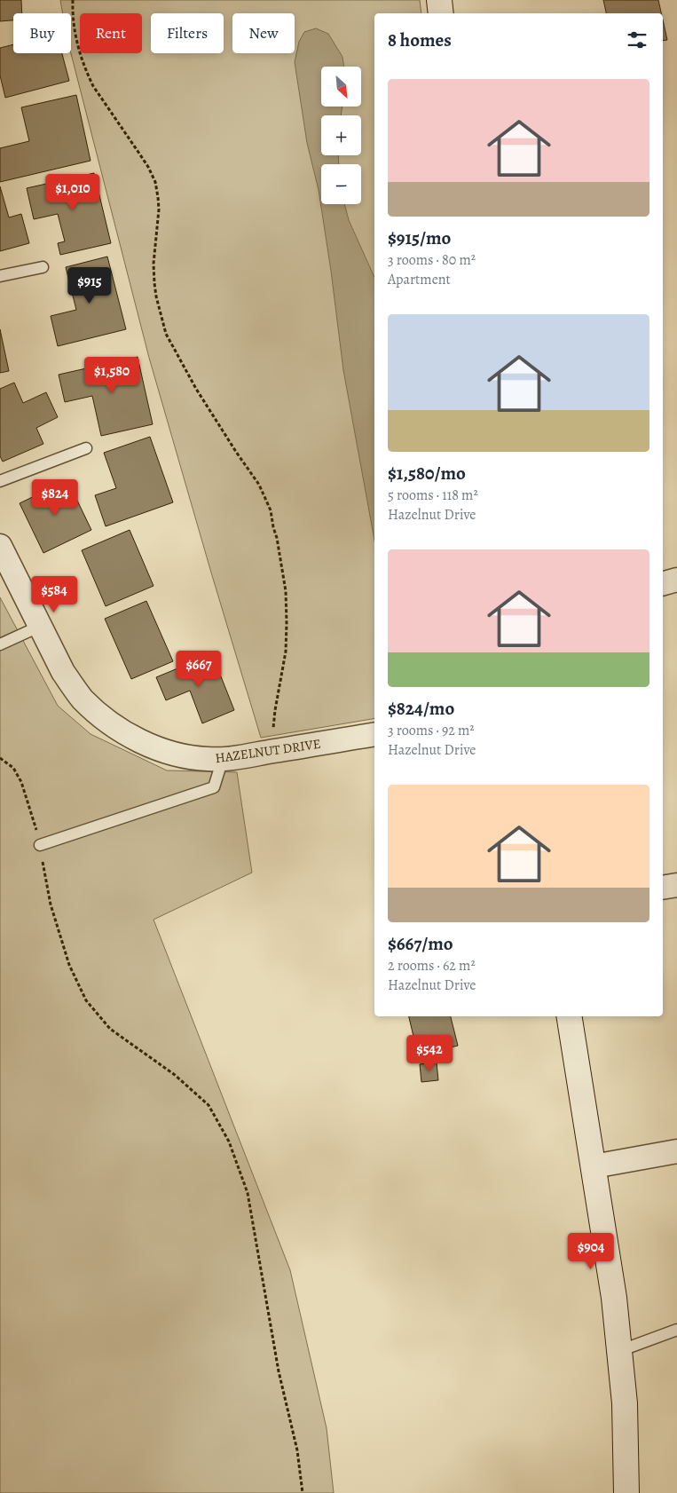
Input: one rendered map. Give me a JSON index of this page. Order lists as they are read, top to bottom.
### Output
{
  "streets": {
    "street": ["HAZELNUT DRIVE"]
  },
  "north": "bottom right",
  "page": {
    "chip": [
      "Buy",
      "Rent",
      "Filters",
      "New"
    ],
    "heading": "8 homes",
    "map_buttons": ["+", "−"],
    "list": [
      {
        "name": "$915/mo",
        "note": "3 rooms · 80 m² · Apartment"
      },
      {
        "name": "$1,580/mo",
        "note": "5 rooms · 118 m² · Hazelnut Drive"
      },
      {
        "name": "$824/mo",
        "note": "3 rooms · 92 m² · Hazelnut Drive"
      },
      {
        "name": "$667/mo",
        "note": "2 rooms · 62 m² · Hazelnut Drive"
      }
    ],
    "price": [
      "$1,010",
      "$915",
      "$1,580",
      "$824",
      "$584",
      "$667",
      "$542",
      "$904"
    ]
  }
}
